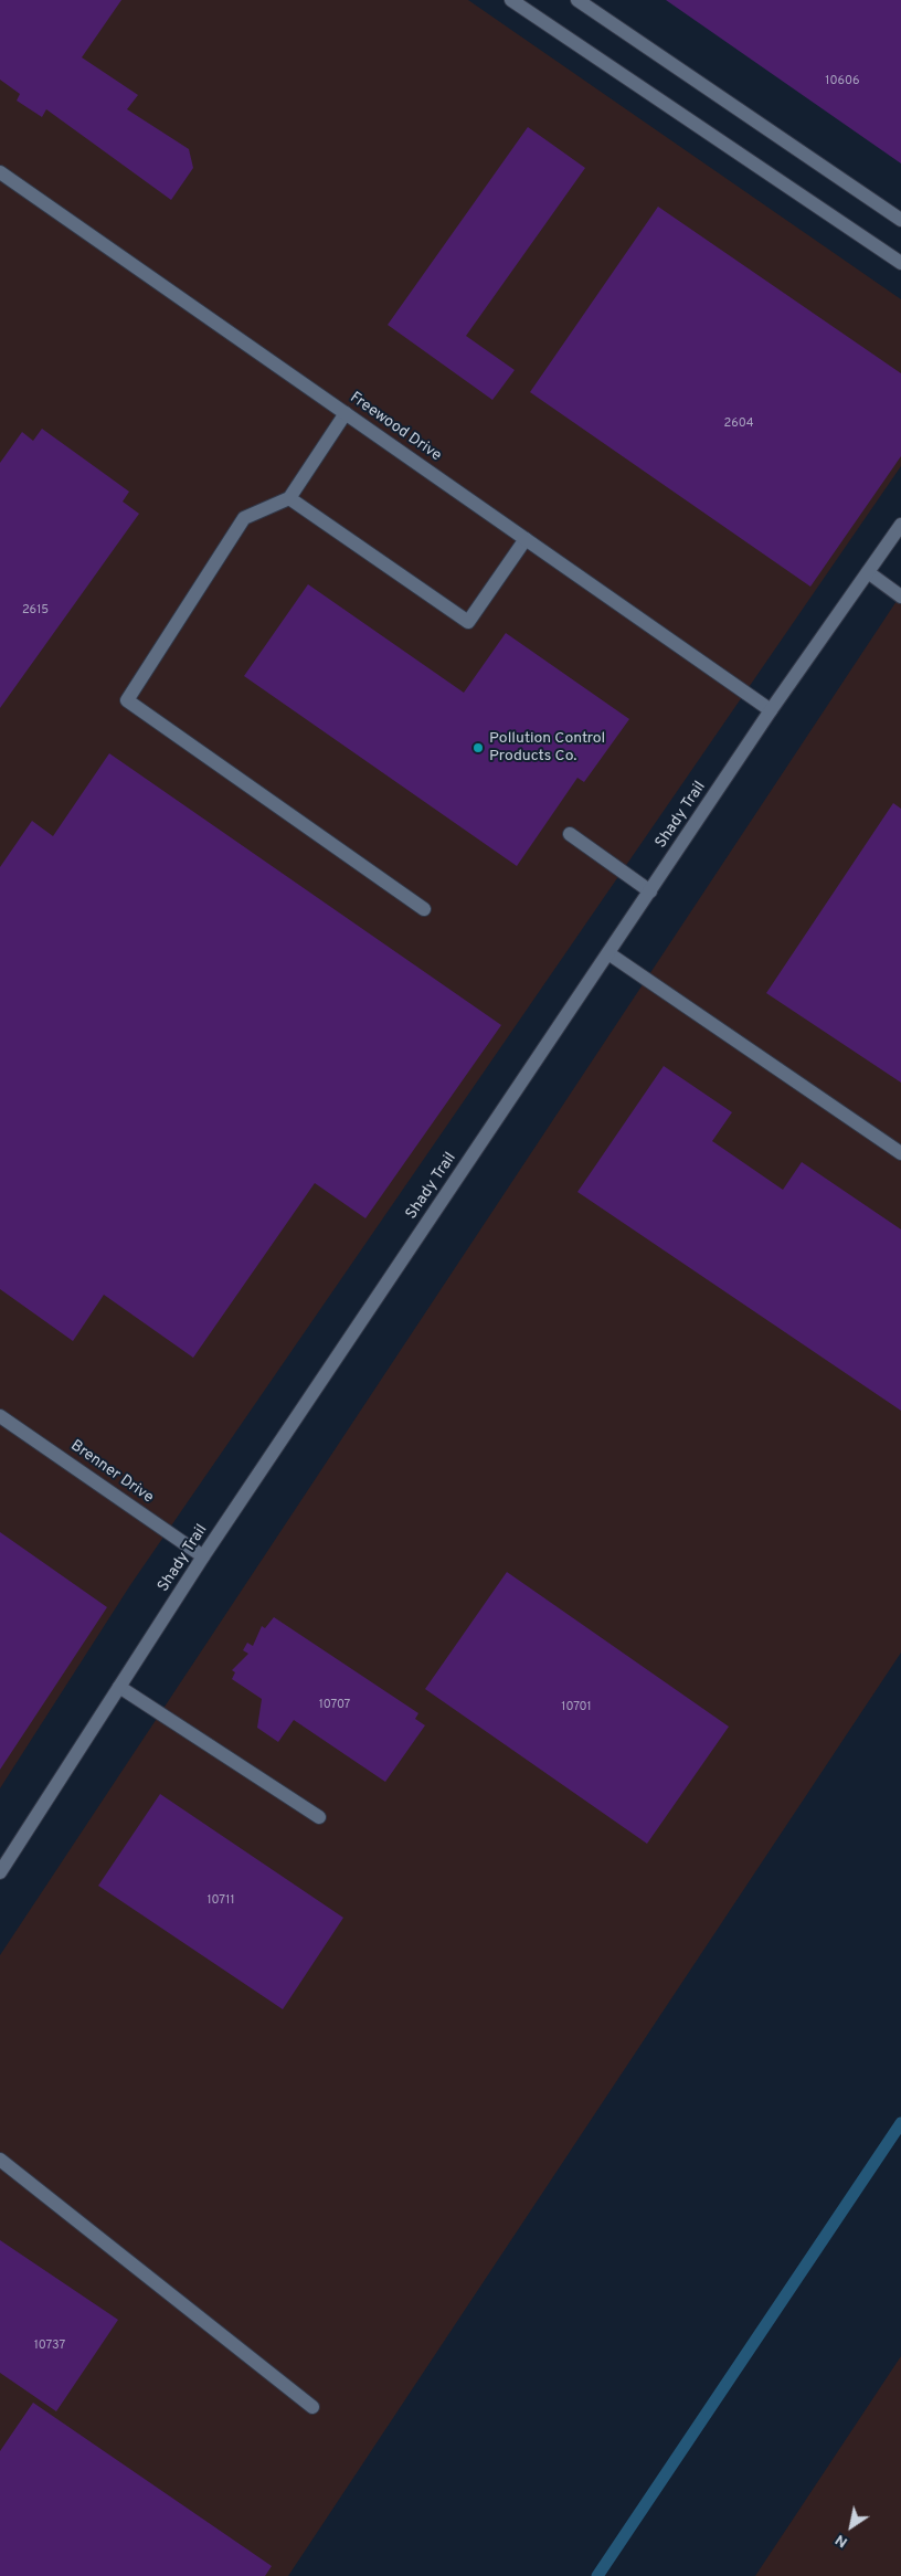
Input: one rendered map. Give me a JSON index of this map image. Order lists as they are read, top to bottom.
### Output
{
  "streets": {
    "street": ["Freewood Drive", "Shady Trail", "Brenner Drive"]
  },
  "crossings": [
    ["Freewood Drive", "Shady Trail"],
    ["Shady Trail", "Brenner Drive"]
  ],
  "places": ["Pollution Control Products Co."],
  "house_numbers": [
    "10606",
    "2604",
    "2615",
    "10707",
    "10701",
    "10711",
    "10737"
  ],
  "north": "bottom left"
}
